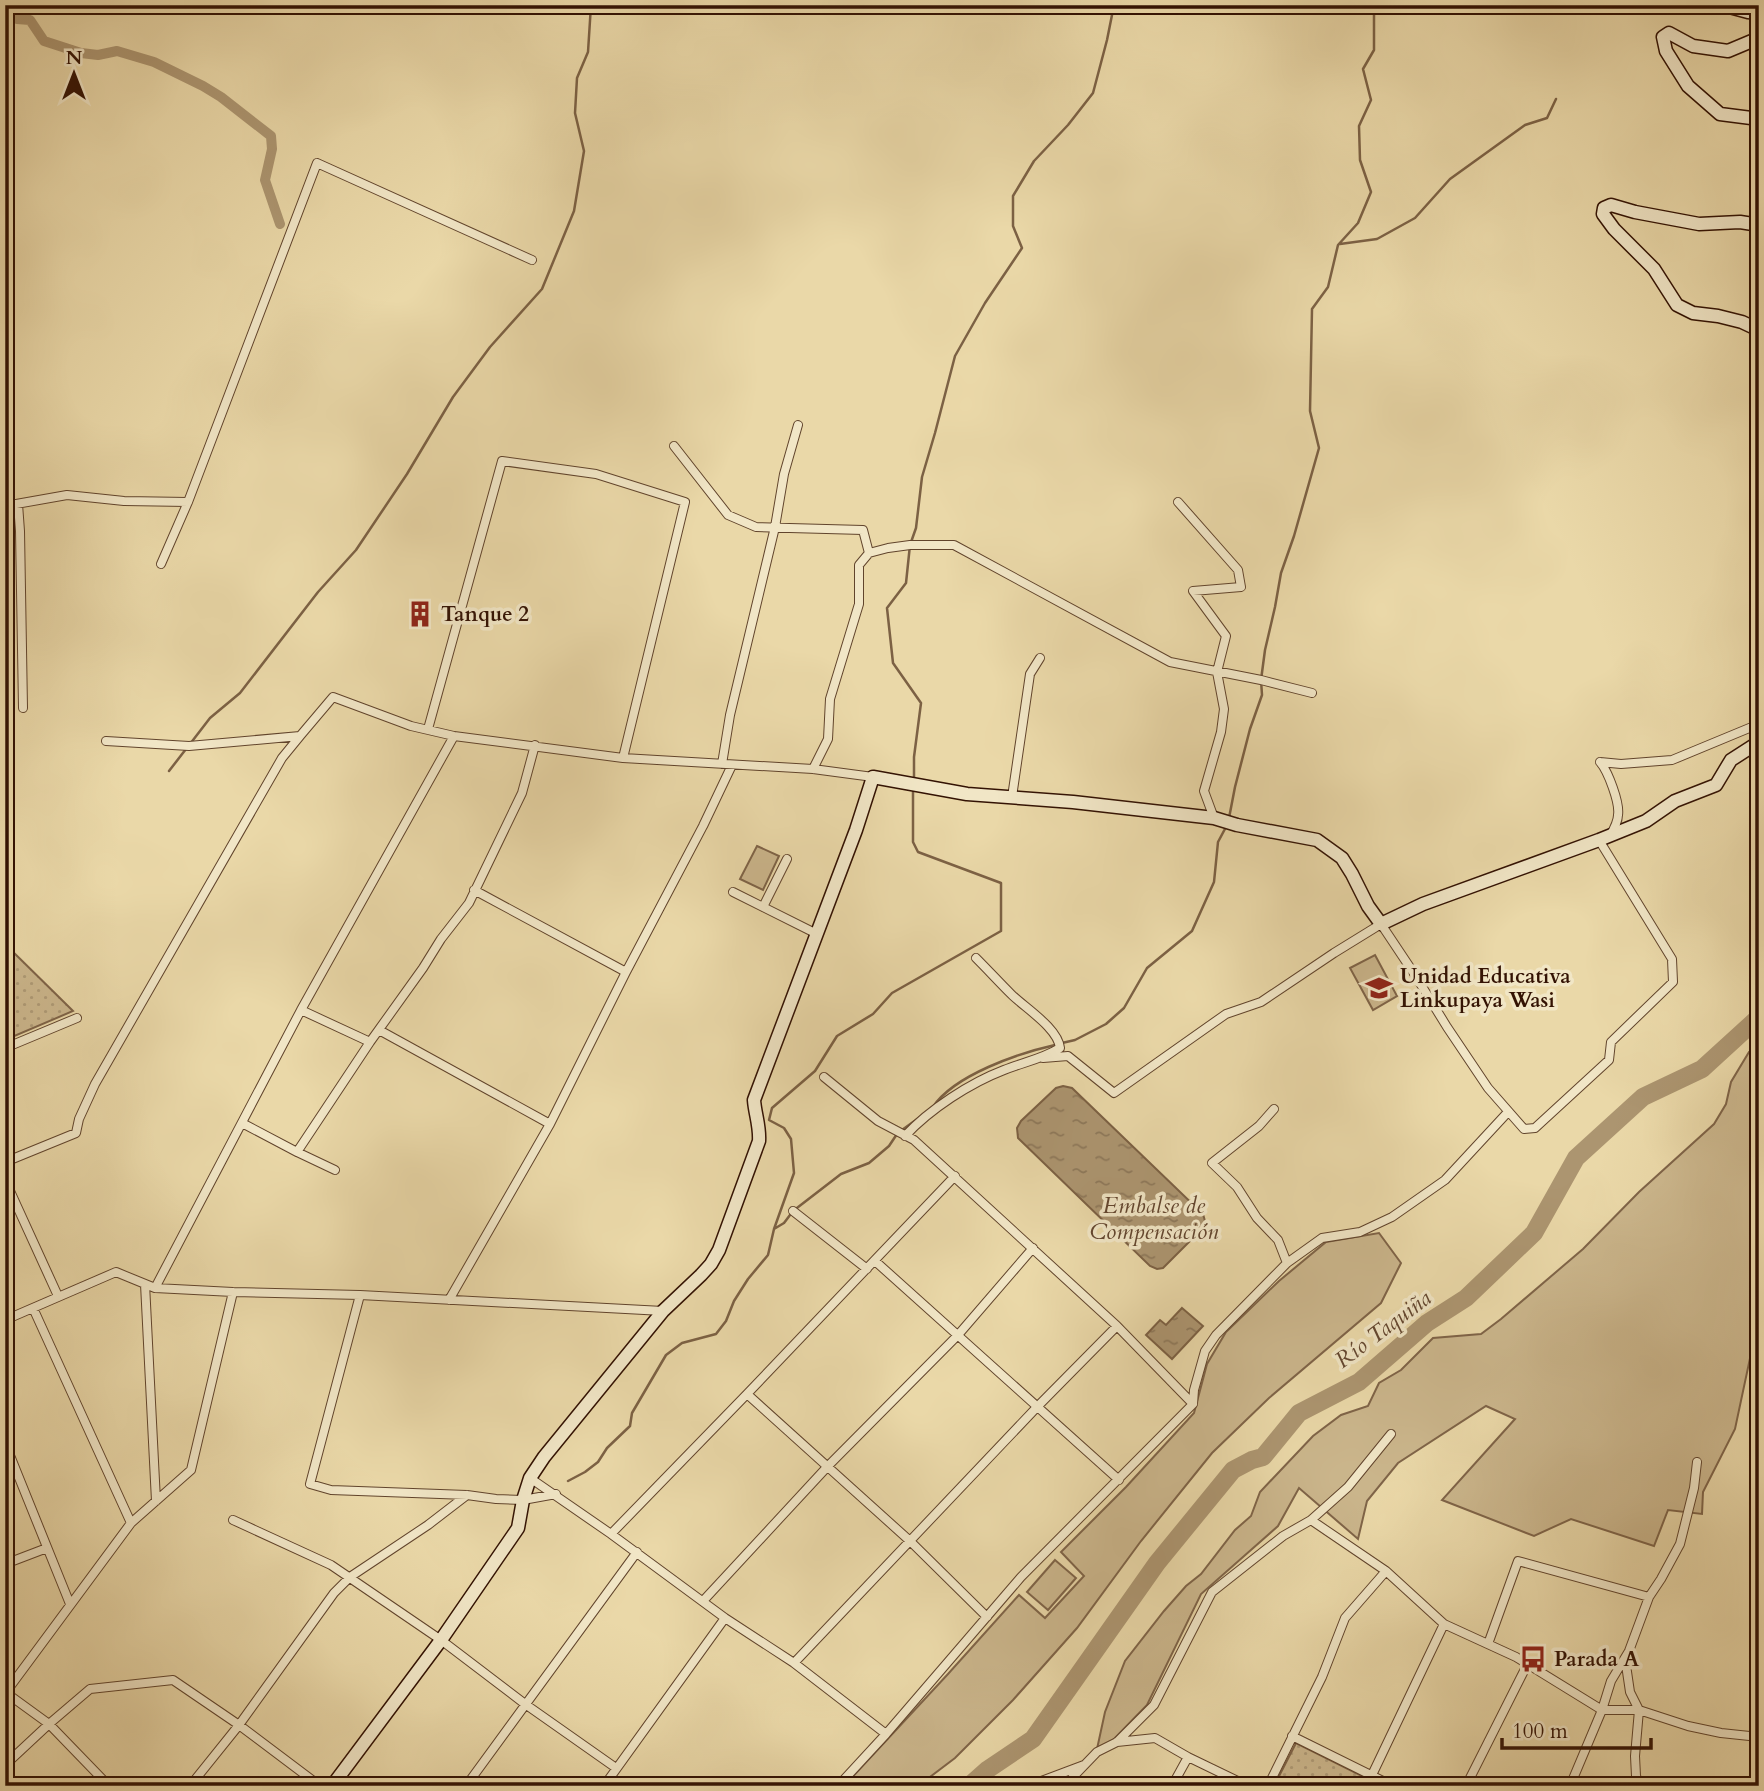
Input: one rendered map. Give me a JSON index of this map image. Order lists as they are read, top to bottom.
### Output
{
  "water": ["Embalse de Compensación", "Río Taquiña"],
  "places": {
    "building": ["Tanque 2"],
    "school or university": ["Unidad Educativa Linkupaya Wasi"],
    "bus stop": ["Parada A"]
  },
  "scale_bar": "100 m",
  "north": "top"
}
